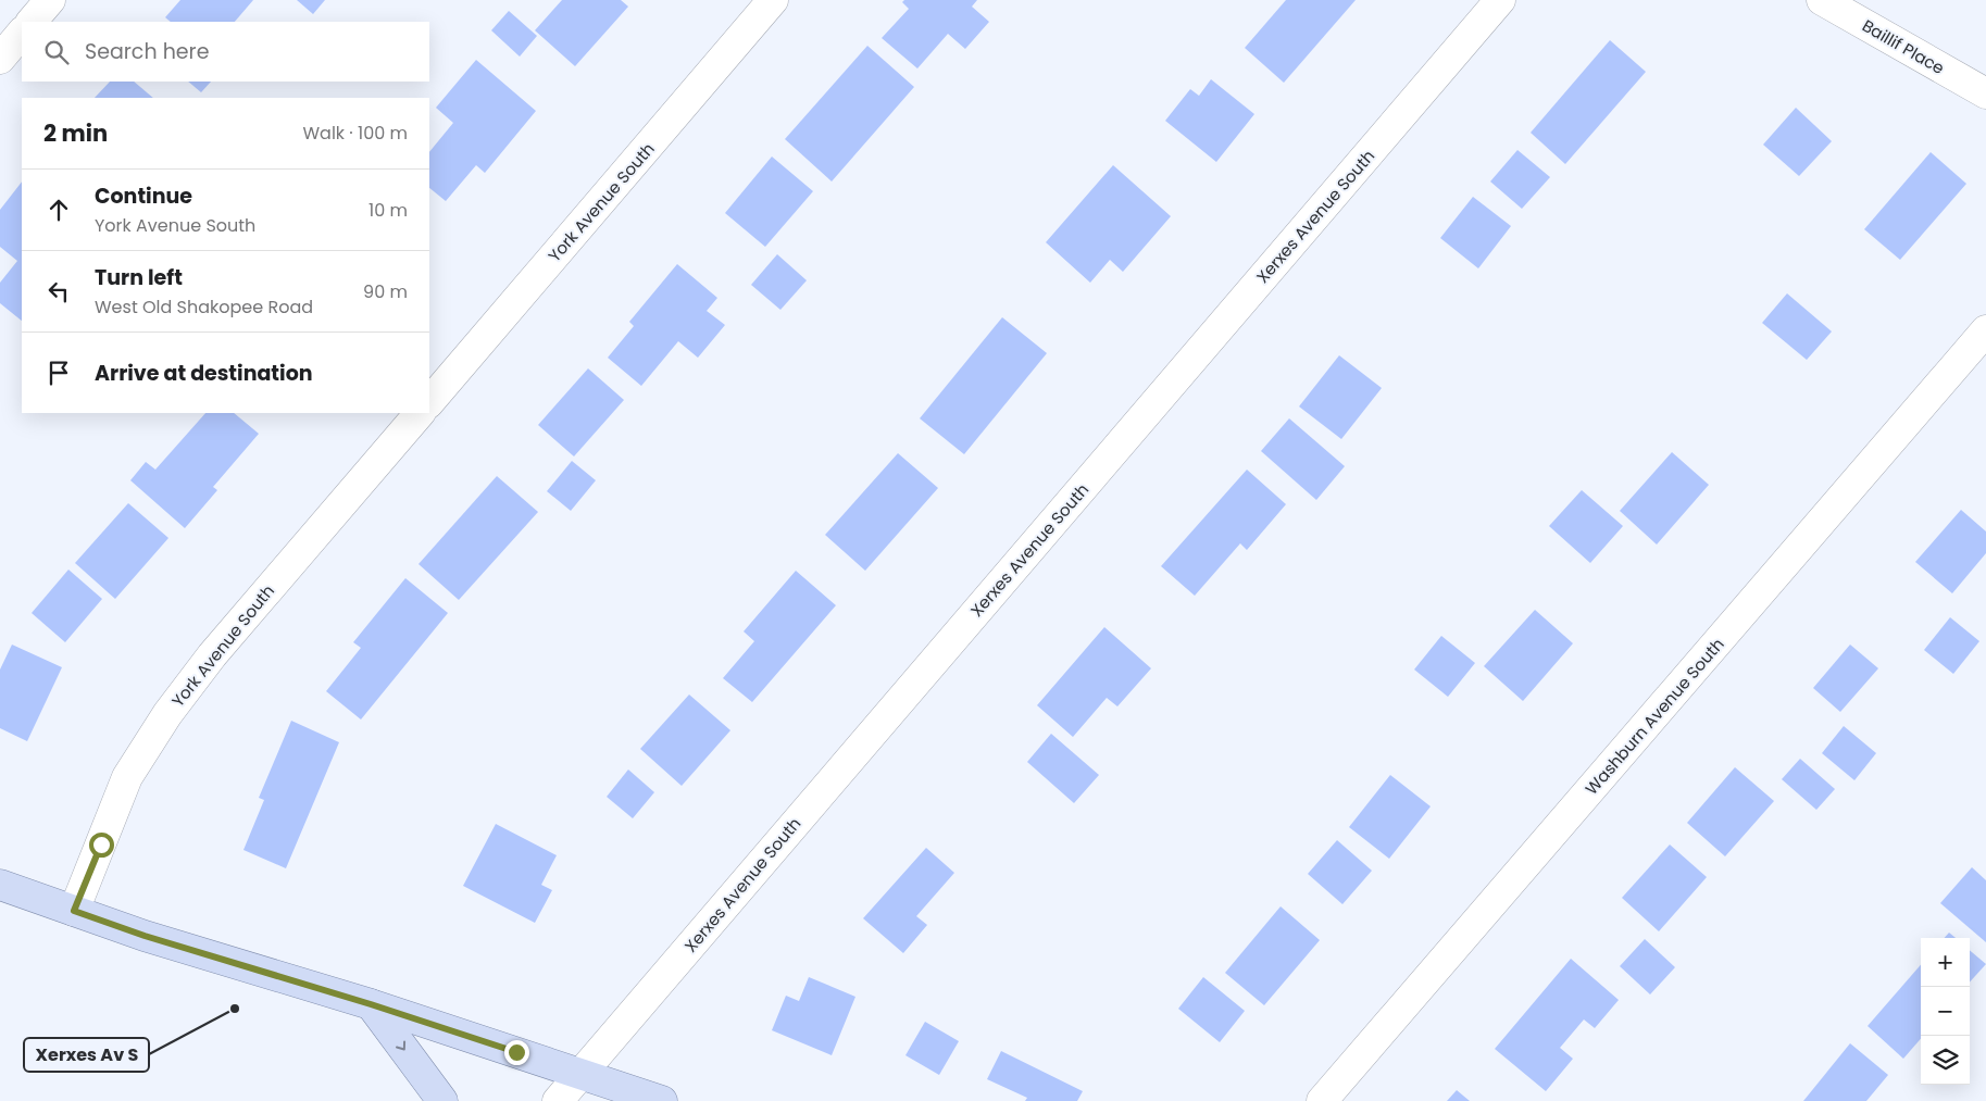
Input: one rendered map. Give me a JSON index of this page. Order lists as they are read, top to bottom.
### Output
{
  "streets": {
    "street": [
      "Baillif Place",
      "York Avenue South",
      "Xerxes Avenue South",
      "Washburn Avenue South"
    ]
  },
  "places": ["Xerxes Av S"],
  "page": {
    "search": "Search here",
    "heading": ["2 min", "Walk · 100 m"],
    "list": [
      ["Continue", "York Avenue South", "10 m"],
      ["Turn left", "West Old Shakopee Road", "90 m"],
      "Arrive at destination"
    ],
    "map_buttons": ["+", "−"]
  }
}
